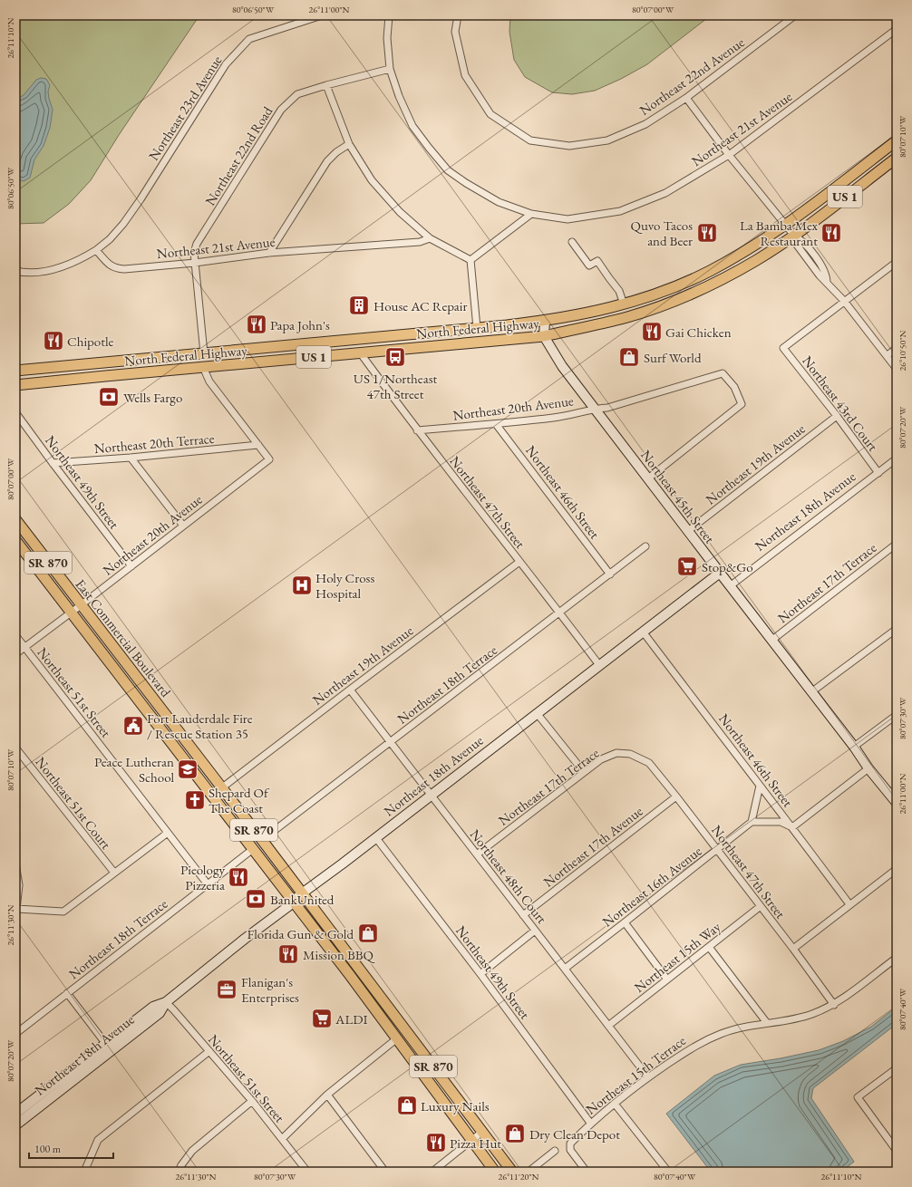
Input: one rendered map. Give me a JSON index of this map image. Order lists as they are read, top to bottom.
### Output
{
  "streets": {
    "main road": [
      "US 1",
      "North Federal Highway",
      "SR 870",
      "East Commercial Boulevard"
    ],
    "street": [
      "Northeast 22nd Avenue",
      "Northeast 23rd Avenue",
      "Northeast 21st Avenue",
      "Northeast 22nd Road",
      "Northeast 43rd Court",
      "Northeast 20th Avenue",
      "Northeast 20th Terrace",
      "Northeast 19th Avenue",
      "Northeast 49th Street",
      "Northeast 46th Street",
      "Northeast 45th Street",
      "Northeast 47th Street",
      "Northeast 18th Avenue",
      "Northeast 17th Terrace",
      "Northeast 18th Terrace",
      "Northeast 51st Street",
      "Northeast 51st Court",
      "Northeast 17th Avenue",
      "Northeast 48th Court",
      "Northeast 16th Avenue",
      "Northeast 15th Way",
      "Northeast 15th Terrace"
    ]
  },
  "crossings": [
    ["Northeast 23rd Avenue", "Northeast 21st Avenue"],
    ["Northeast 21st Avenue", "Northeast 22nd Road"],
    ["Northeast 22nd Road", "North Federal Highway"],
    ["North Federal Highway", "Northeast 45th Street"],
    ["North Federal Highway", "Northeast 47th Street"],
    ["Northeast 43rd Court", "Northeast 19th Avenue"],
    ["Northeast 43rd Court", "Northeast 18th Avenue"],
    ["Northeast 20th Avenue", "Northeast 20th Terrace"],
    ["Northeast 20th Avenue", "Northeast 49th Street"],
    ["Northeast 20th Avenue", "Northeast 46th Street"],
    ["Northeast 20th Avenue", "Northeast 45th Street"],
    ["Northeast 20th Avenue", "Northeast 47th Street"],
    ["Northeast 20th Avenue", "East Commercial Boulevard"],
    ["Northeast 20th Avenue", "Northeast 51st Street"],
    ["Northeast 20th Terrace", "Northeast 49th Street"],
    ["Northeast 19th Avenue", "Northeast 45th Street"],
    ["Northeast 19th Avenue", "Northeast 47th Street"],
    ["Northeast 19th Avenue", "East Commercial Boulevard"],
    ["Northeast 19th Avenue", "Northeast 48th Court"],
    ["Northeast 49th Street", "Northeast 18th Avenue"],
    ["Northeast 49th Street", "Northeast 15th Terrace"],
    ["Northeast 46th Street", "Northeast 18th Avenue"],
    ["Northeast 46th Street", "Northeast 18th Terrace"],
    ["Northeast 45th Street", "Northeast 18th Avenue"],
    ["Northeast 45th Street", "Northeast 17th Terrace"],
    ["Northeast 47th Street", "Northeast 18th Avenue"],
    ["Northeast 47th Street", "Northeast 17th Terrace"],
    ["Northeast 47th Street", "Northeast 18th Terrace"],
    ["Northeast 47th Street", "Northeast 17th Avenue"],
    ["Northeast 47th Street", "Northeast 16th Avenue"],
    ["Northeast 47th Street", "Northeast 15th Way"],
    ["Northeast 47th Street", "Northeast 15th Terrace"],
    ["Northeast 18th Avenue", "East Commercial Boulevard"],
    ["Northeast 18th Avenue", "Northeast 51st Street"],
    ["Northeast 18th Avenue", "Northeast 48th Court"],
    ["Northeast 17th Terrace", "Northeast 48th Court"],
    ["East Commercial Boulevard", "Northeast 18th Terrace"],
    ["Northeast 18th Terrace", "Northeast 51st Street"],
    ["Northeast 18th Terrace", "Northeast 48th Court"],
    ["Northeast 17th Avenue", "Northeast 48th Court"],
    ["Northeast 48th Court", "Northeast 16th Avenue"],
    ["Northeast 48th Court", "Northeast 15th Way"],
    ["Northeast 48th Court", "Northeast 15th Terrace"]
  ],
  "places": {
    "restaurant": [
      "Quvo Tacos and Beer",
      "La Bamba Mex Restaurant",
      "Papa John's",
      "Gai Chicken",
      "Chipotle",
      "Pieology Pizzeria",
      "Mission BBQ",
      "Pizza Hut"
    ],
    "building": ["House AC Repair"],
    "bus stop": ["US 1/Northeast 47th Street"],
    "shop": [
      "Surf World",
      "Florida Gun & Gold",
      "Luxury Nails",
      "Dry Clean Depot"
    ],
    "bank": ["Wells Fargo", "BankUnited"],
    "supermarket": ["Stop&Go", "ALDI"],
    "hospital": ["Holy Cross Hospital"],
    "public building": ["Fort Lauderdale Fire / Rescue Station 35"],
    "school or university": ["Peace Lutheran School"],
    "church": ["Shepard Of The Coast"],
    "office": ["Flanigan's Enterprises"]
  },
  "scale_bar": "100 m",
  "coordinates": [
    "80°06'50\"W",
    "26°11'00\"N",
    "80°07'00\"W",
    "26°11'10\"N",
    "80°07'10\"W",
    "26°10'50\"N",
    "80°07'20\"W",
    "80°07'30\"W",
    "26°11'30\"N",
    "80°07'40\"W",
    "26°11'20\"N"
  ]
}
